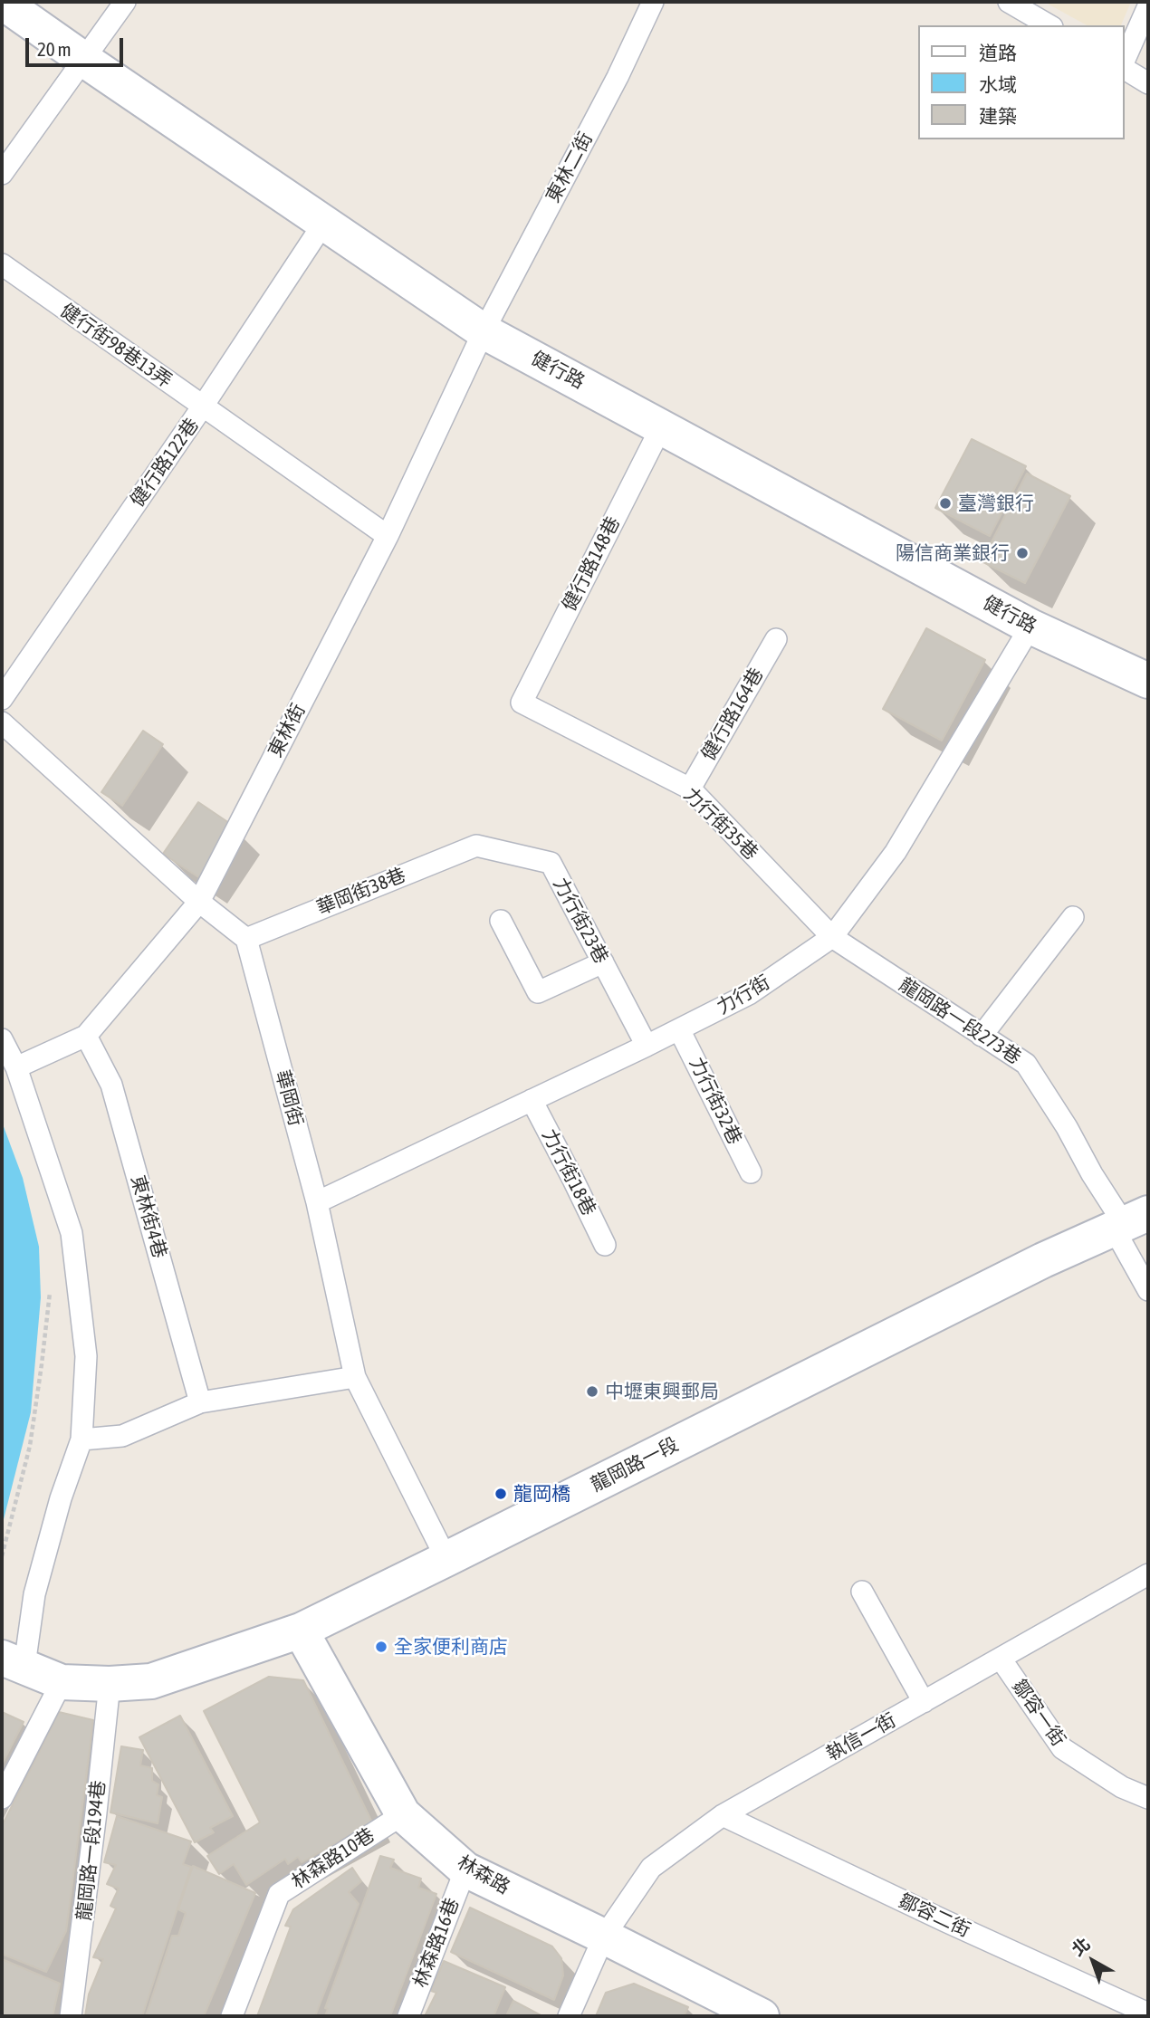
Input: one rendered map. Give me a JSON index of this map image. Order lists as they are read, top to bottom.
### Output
{
  "streets": {
    "street": ["健行路", "龍岡路一段", "林森路"],
    "lane": [
      "東林二街",
      "健行街98巷13弄",
      "健行路122巷",
      "健行路148巷",
      "健行路164巷",
      "東林街",
      "力行街35巷",
      "華岡街38巷",
      "力行街23巷",
      "力行街",
      "龍岡路一段273巷",
      "華岡街",
      "力行街32巷",
      "力行街18巷",
      "東林街4巷",
      "鄒容一街",
      "執信一街",
      "龍岡路一段194巷",
      "林森路10巷",
      "鄒容二街",
      "林森路16巷"
    ]
  },
  "crossings": [
    ["東林二街", "健行路"],
    ["東林二街", "東林街"],
    ["健行街98巷13弄", "健行路122巷"],
    ["健行街98巷13弄", "東林街"],
    ["健行路", "健行路122巷"],
    ["健行路", "健行路148巷"],
    ["健行路", "東林街"],
    ["健行路", "力行街"],
    ["健行路148巷", "力行街35巷"],
    ["健行路164巷", "力行街35巷"],
    ["東林街", "東林街4巷"],
    ["力行街35巷", "力行街"],
    ["力行街35巷", "龍岡路一段273巷"],
    ["華岡街38巷", "力行街23巷"],
    ["華岡街38巷", "華岡街"],
    ["力行街23巷", "力行街"],
    ["力行街", "龍岡路一段273巷"],
    ["力行街", "華岡街"],
    ["力行街", "力行街32巷"],
    ["力行街", "力行街18巷"],
    ["龍岡路一段273巷", "龍岡路一段"],
    ["華岡街", "龍岡路一段"],
    ["龍岡路一段", "龍岡路一段194巷"],
    ["龍岡路一段", "林森路"],
    ["鄒容一街", "執信一街"],
    ["執信一街", "林森路"],
    ["執信一街", "鄒容二街"],
    ["林森路10巷", "林森路"],
    ["林森路", "林森路16巷"]
  ],
  "places": [
    "臺灣銀行",
    "陽信商業銀行",
    "中壢東興郵局",
    "龍岡橋",
    "全家便利商店"
  ],
  "legend": ["道路", "水域", "建築"],
  "scale_bar": "20 m",
  "north": "top left"
}
